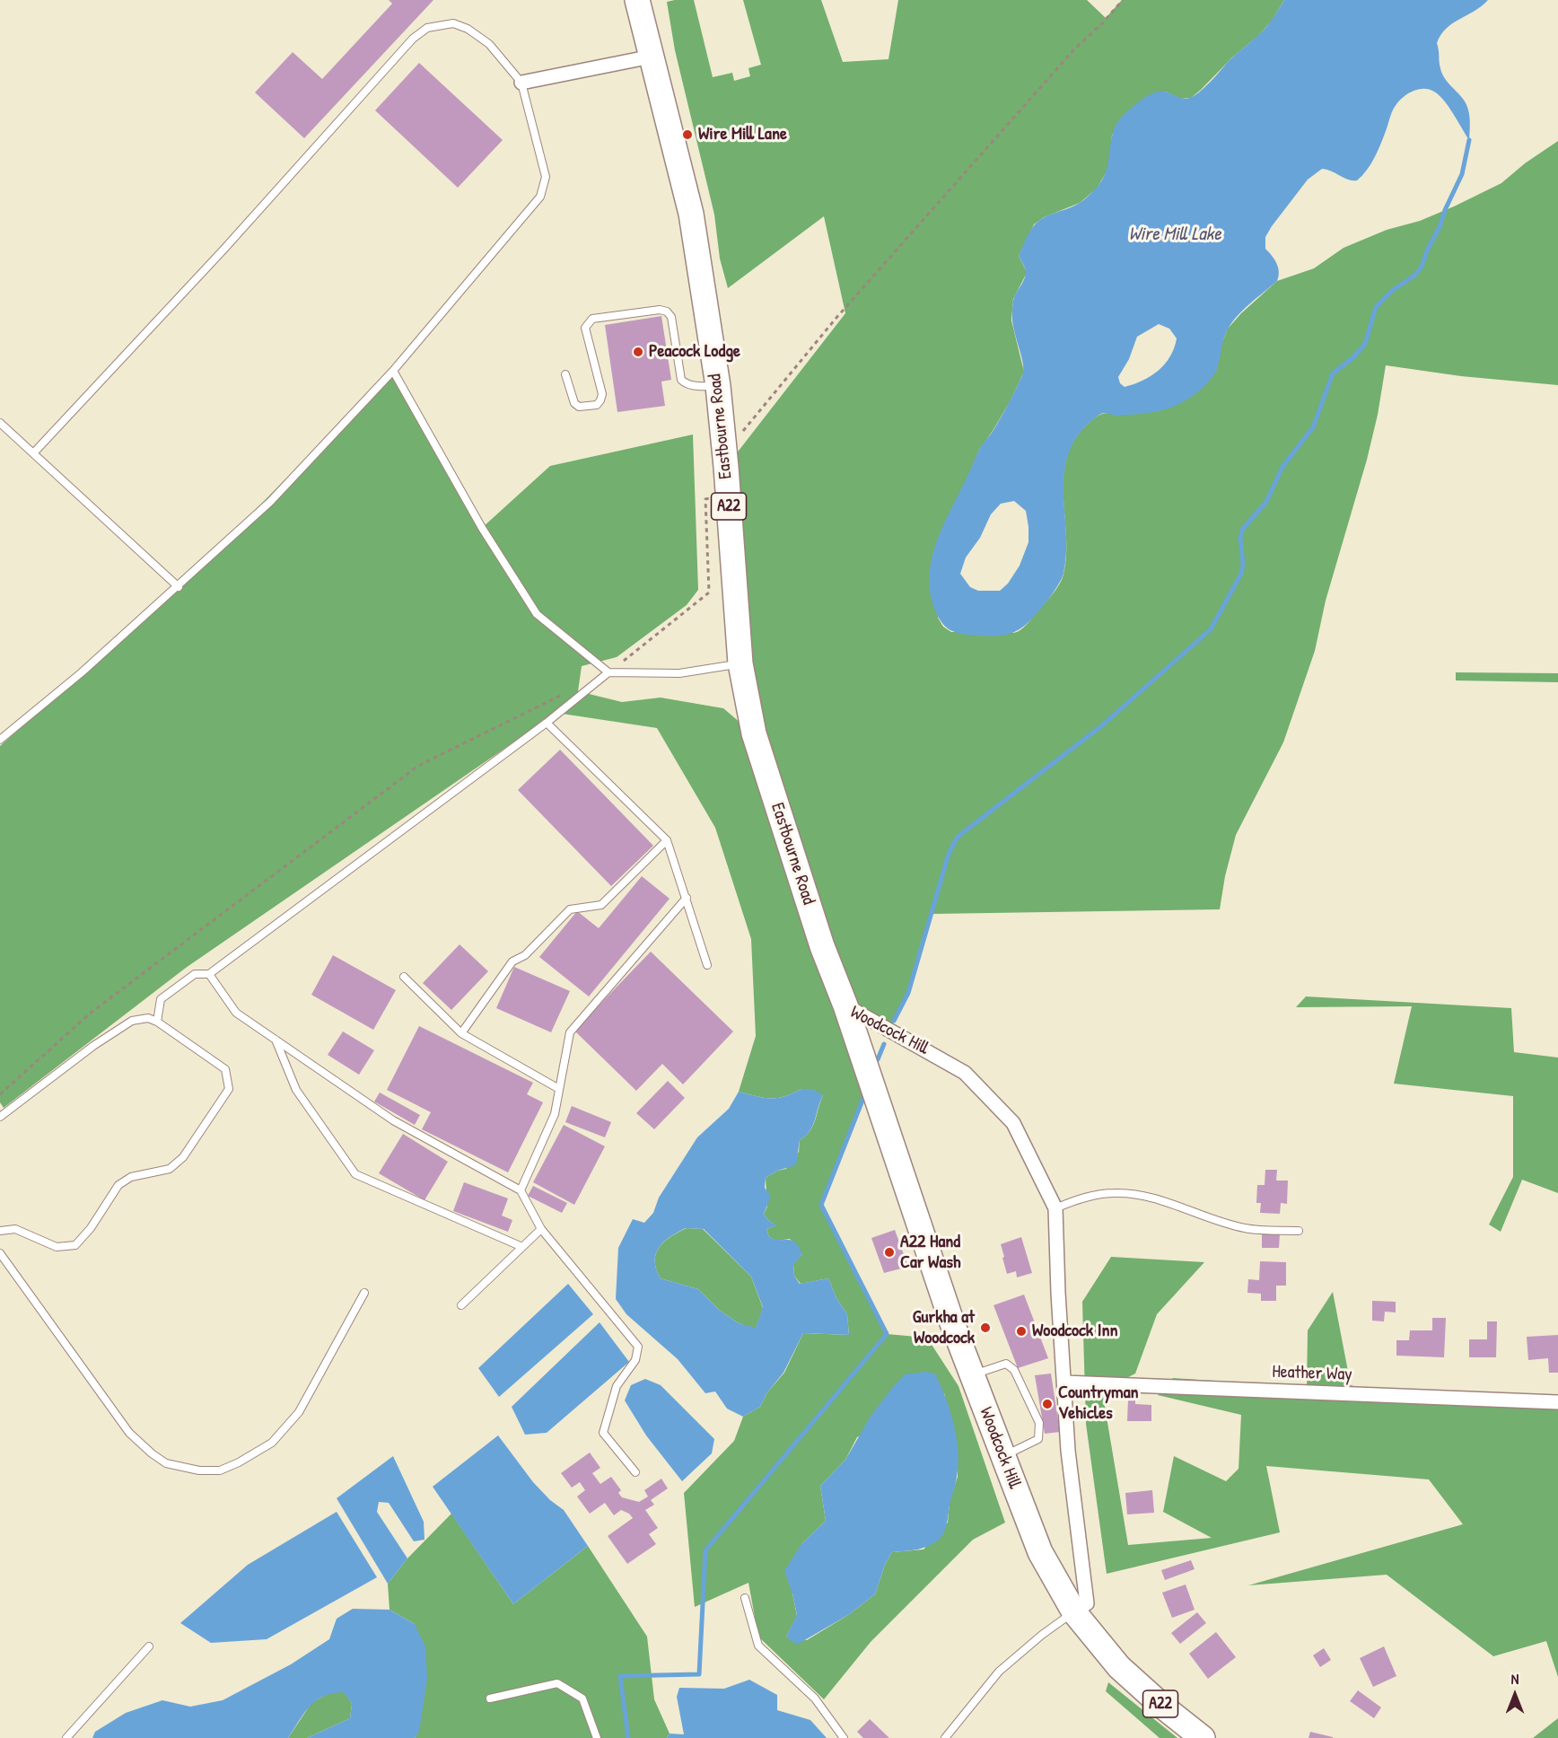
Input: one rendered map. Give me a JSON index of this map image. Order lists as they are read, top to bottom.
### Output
{
  "streets": {
    "highway": ["Eastbourne Road", "A22", "Woodcock Hill"],
    "street": ["Heather Way"]
  },
  "crossings": [
    ["Eastbourne Road", "Woodcock Hill"],
    ["Woodcock Hill", "Heather Way"]
  ],
  "water": ["Wire Mill Lake"],
  "places": [
    "Wire Mill Lane",
    "Peacock Lodge",
    "A22 Hand Car Wash",
    "Gurkha at Woodcock",
    "Woodcock Inn",
    "Countryman Vehicles"
  ],
  "north": "top"
}
